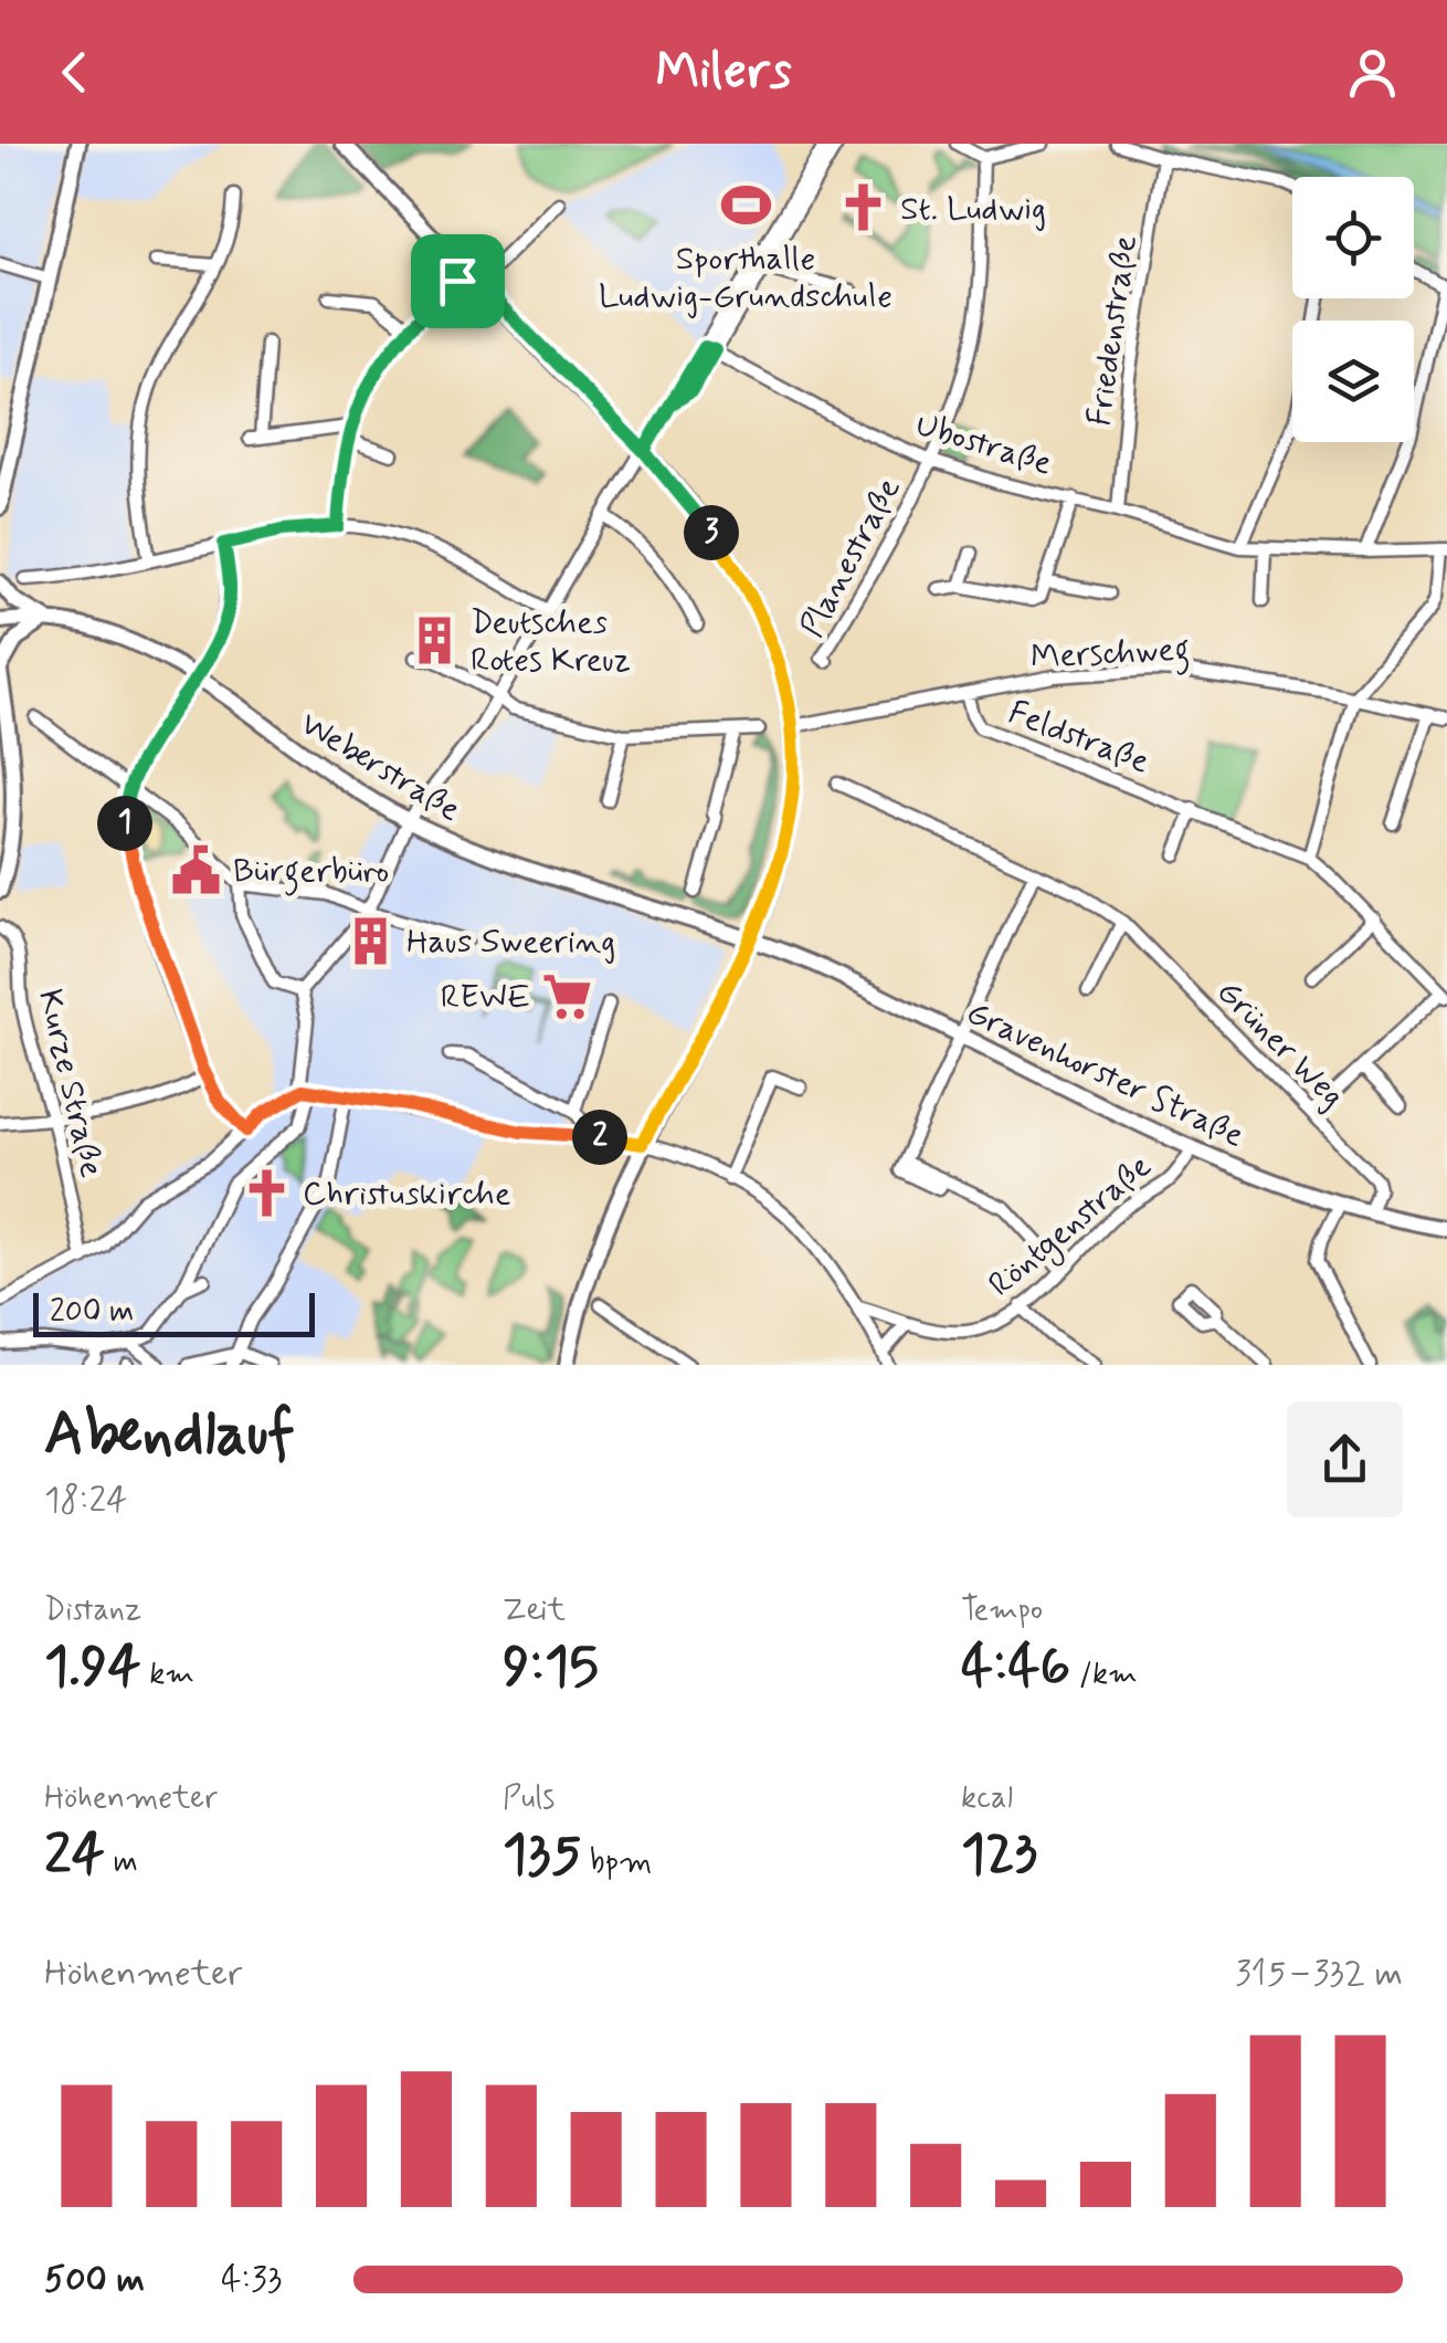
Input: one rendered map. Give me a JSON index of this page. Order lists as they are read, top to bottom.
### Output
{
  "streets": {
    "main road": ["Weberstraße", "Gravenhorster Straße"],
    "street": [
      "Friedenstraße",
      "Ubostraße",
      "Planestraße",
      "Merschweg",
      "Feldstraße",
      "Grüner Weg",
      "Kurze Straße",
      "Röntgenstraße"
    ]
  },
  "crossings": [
    ["Friedenstraße", "Ubostraße"],
    ["Ubostraße", "Planestraße"],
    ["Ubostraße", "Merschweg"],
    ["Merschweg", "Feldstraße"],
    ["Weberstraße", "Gravenhorster Straße"],
    ["Grüner Weg", "Gravenhorster Straße"],
    ["Gravenhorster Straße", "Röntgenstraße"]
  ],
  "places": {
    "sports": ["Sporthalle Ludwig-Grundschule"],
    "church": ["St. Ludwig", "Christuskirche"],
    "building": ["Deutsches Rotes Kreuz", "Haus Sweering"],
    "public building": ["Bürgerbüro"],
    "supermarket": ["REWE"]
  },
  "scale_bar": "200 m",
  "page": {
    "header": "Milers",
    "pins": ["3", "1", "2"],
    "scale": "200 m",
    "heading": ["Abendlauf", "18:24"],
    "stats": [
      ["Distanz", "1.94 km"],
      ["Zeit", "9:15"],
      ["Tempo", "4:46 /km"],
      ["Höhenmeter", "24 m"],
      ["Puls", "135 bpm"],
      ["kcal", "123"]
    ],
    "chart": ["Höhenmeter", "315–332 m"],
    "list": [
      {
        "name": "500 m",
        "note": "4:33"
      }
    ]
  }
}
